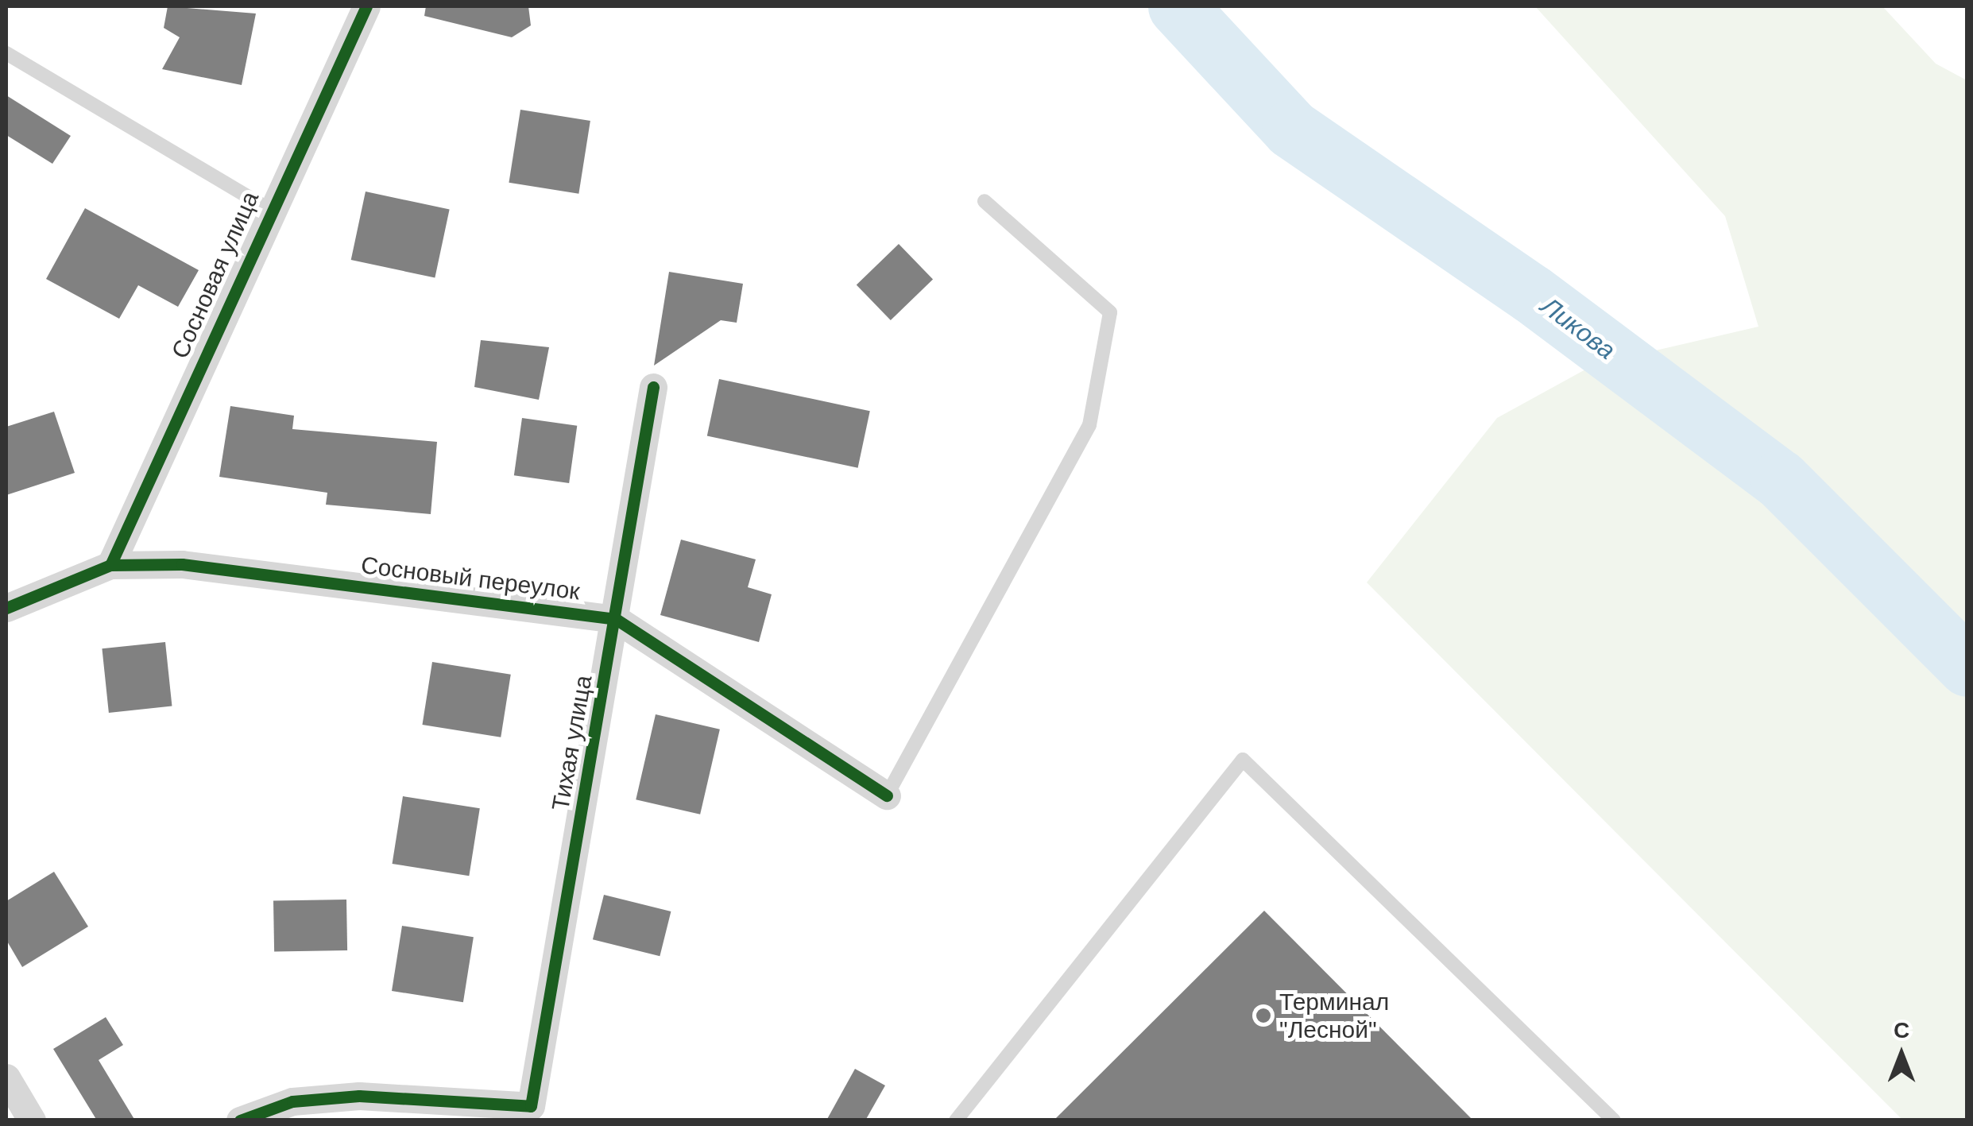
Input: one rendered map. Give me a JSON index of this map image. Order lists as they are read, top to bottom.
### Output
{
  "streets": {
    "street": ["Сосновая улица", "Сосновый переулок", "Тихая улица"]
  },
  "crossings": [
    ["Сосновая улица", "Сосновый переулок"],
    ["Сосновый переулок", "Тихая улица"]
  ],
  "water": ["Ликова"],
  "places": ["Терминал \"Лесной\""],
  "north": "top"
}
